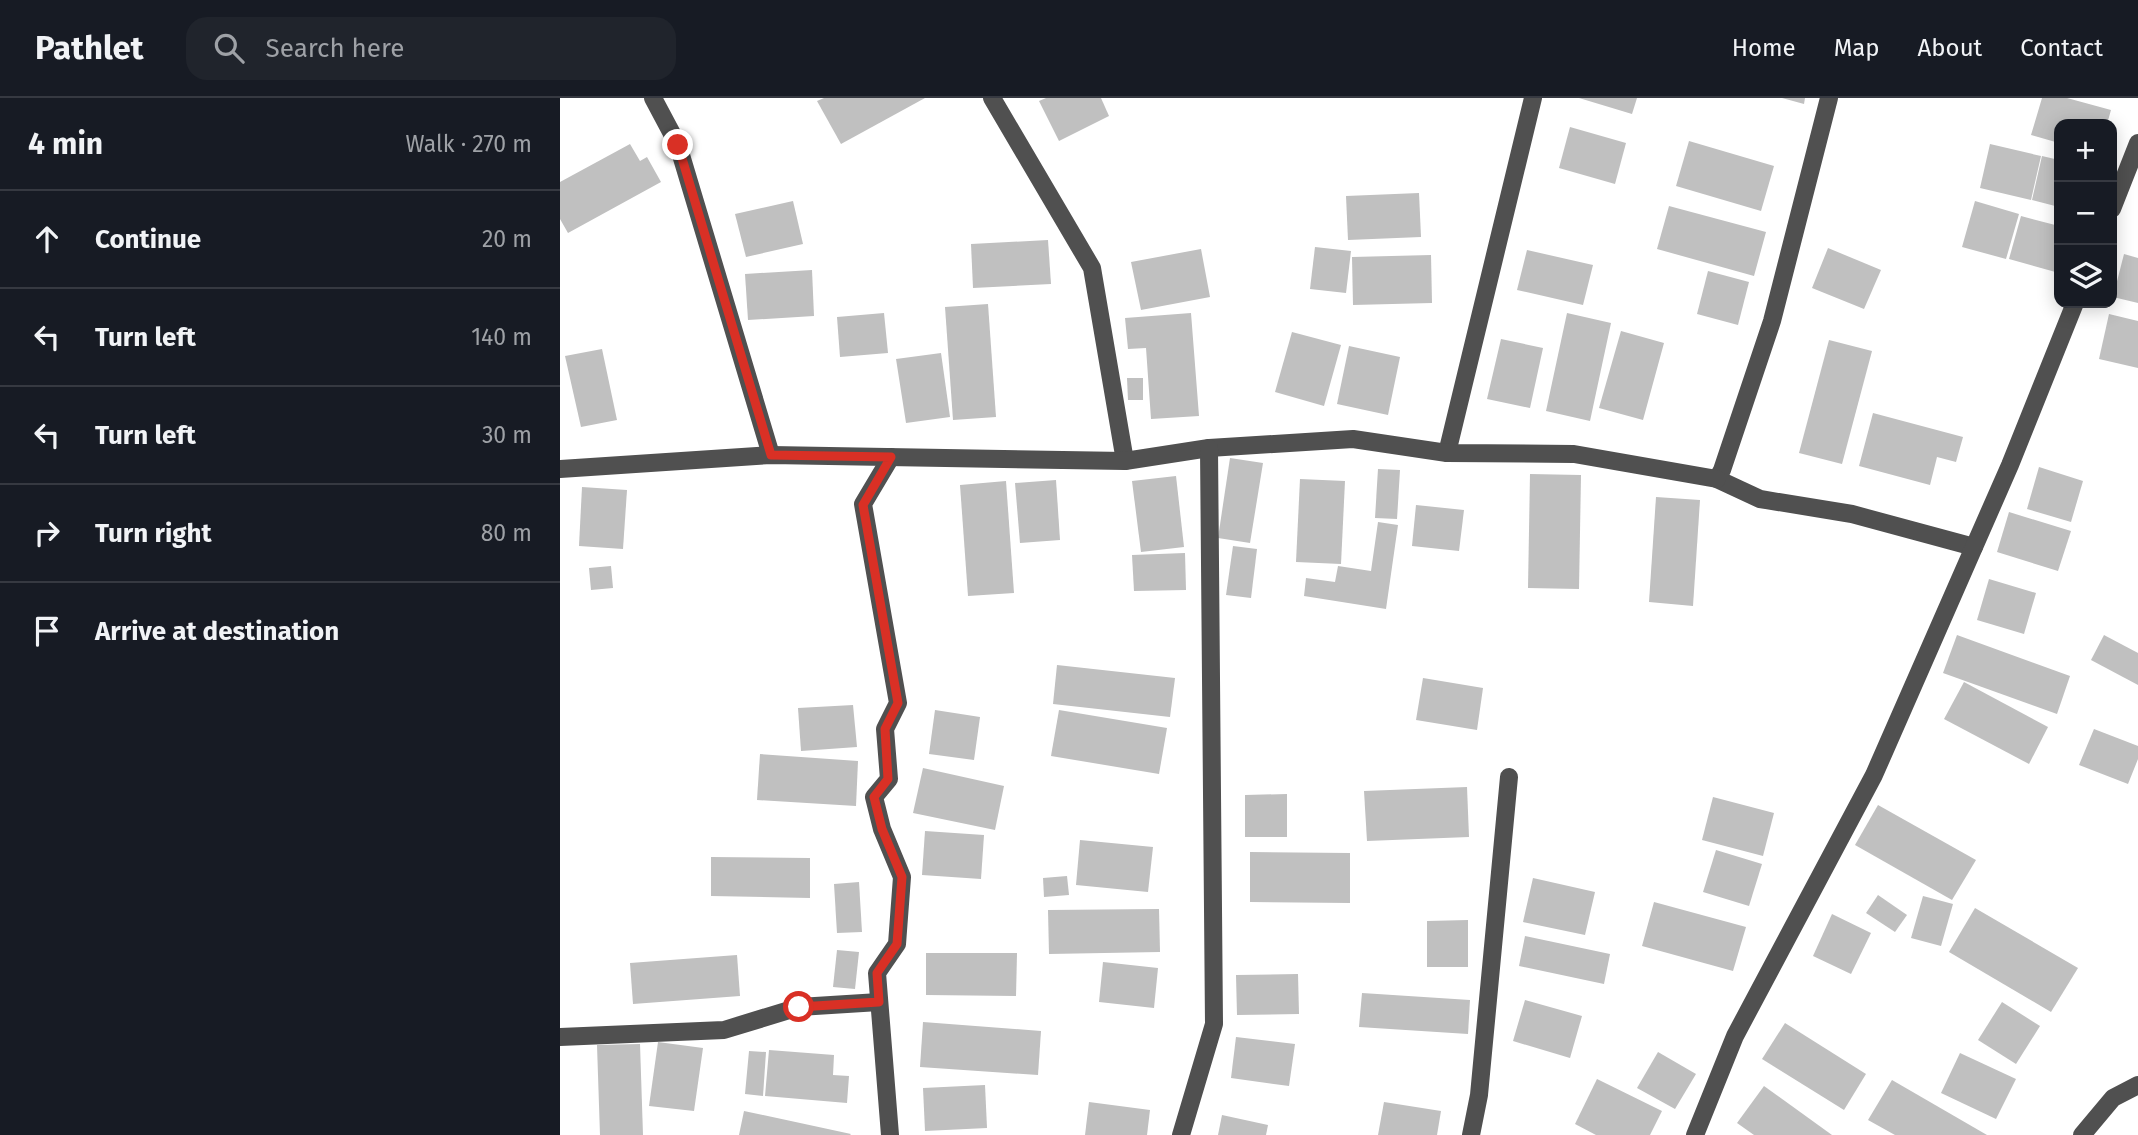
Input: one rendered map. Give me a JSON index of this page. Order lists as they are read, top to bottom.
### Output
{
  "page": {
    "header": "Pathlet",
    "search": "Search here",
    "nav": [
      "Home",
      "Map",
      "About",
      "Contact"
    ],
    "heading": ["4 min", "Walk · 270 m"],
    "map_buttons": ["+", "−"],
    "list": [
      ["Continue", "20 m"],
      ["Turn left", "140 m"],
      ["Turn left", "30 m"],
      ["Turn right", "80 m"],
      "Arrive at destination"
    ]
  }
}
